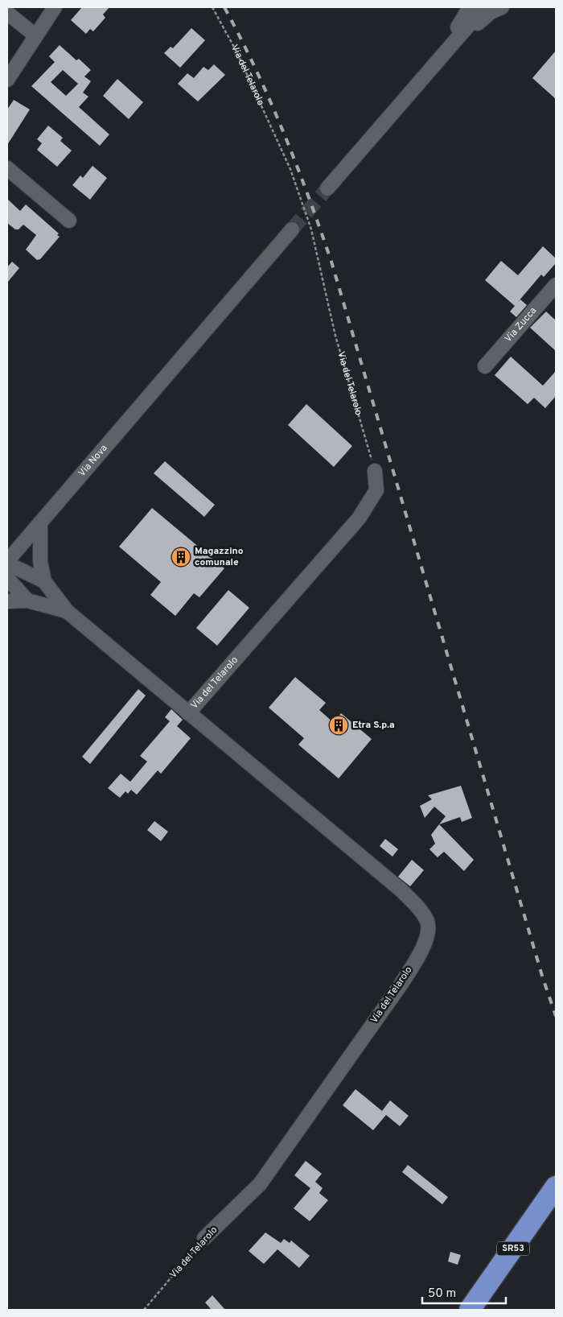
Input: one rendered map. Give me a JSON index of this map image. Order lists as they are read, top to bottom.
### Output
{
  "streets": {
    "highway": ["SR53"],
    "street": ["Via del Telarolo", "Via Zucca", "Via Nova"]
  },
  "places": {
    "building": ["Magazzino comunale", "Etra S.p.a"]
  },
  "scale_bar": "50 m"
}
